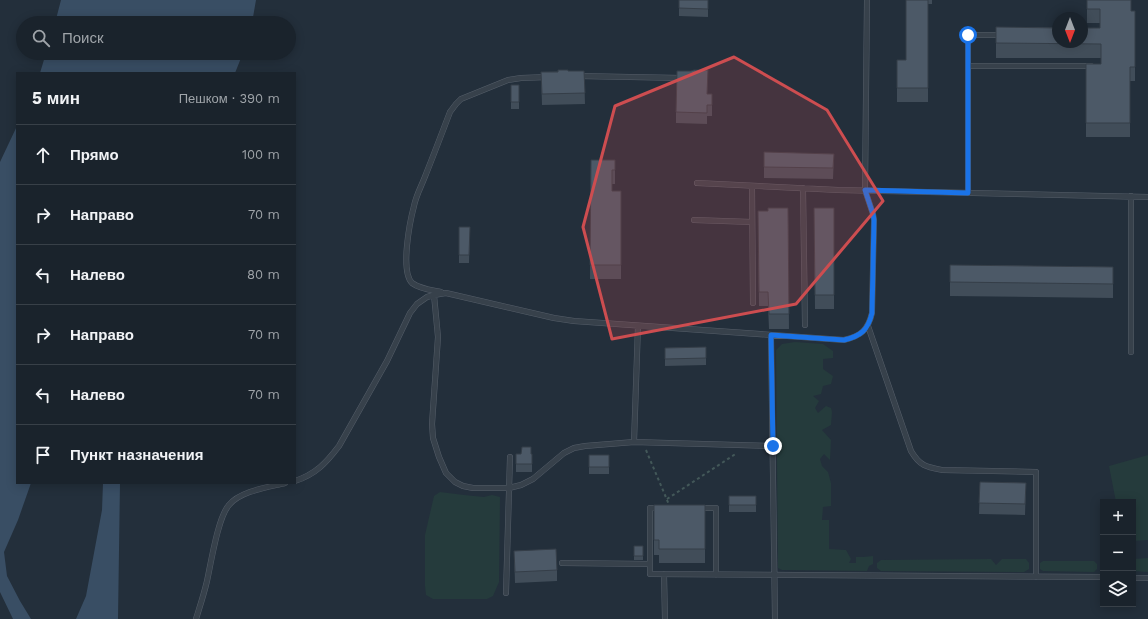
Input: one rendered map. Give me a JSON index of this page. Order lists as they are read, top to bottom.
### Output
{
  "north": "bottom",
  "page": {
    "search": "Поиск",
    "heading": ["5 мин", "Пешком · 390 m"],
    "list": [
      ["Прямо", "100 m"],
      ["Направо", "70 m"],
      ["Налево", "80 m"],
      ["Направо", "70 m"],
      ["Налево", "70 m"],
      "Пункт назначения"
    ],
    "map_buttons": ["+", "−"]
  }
}
